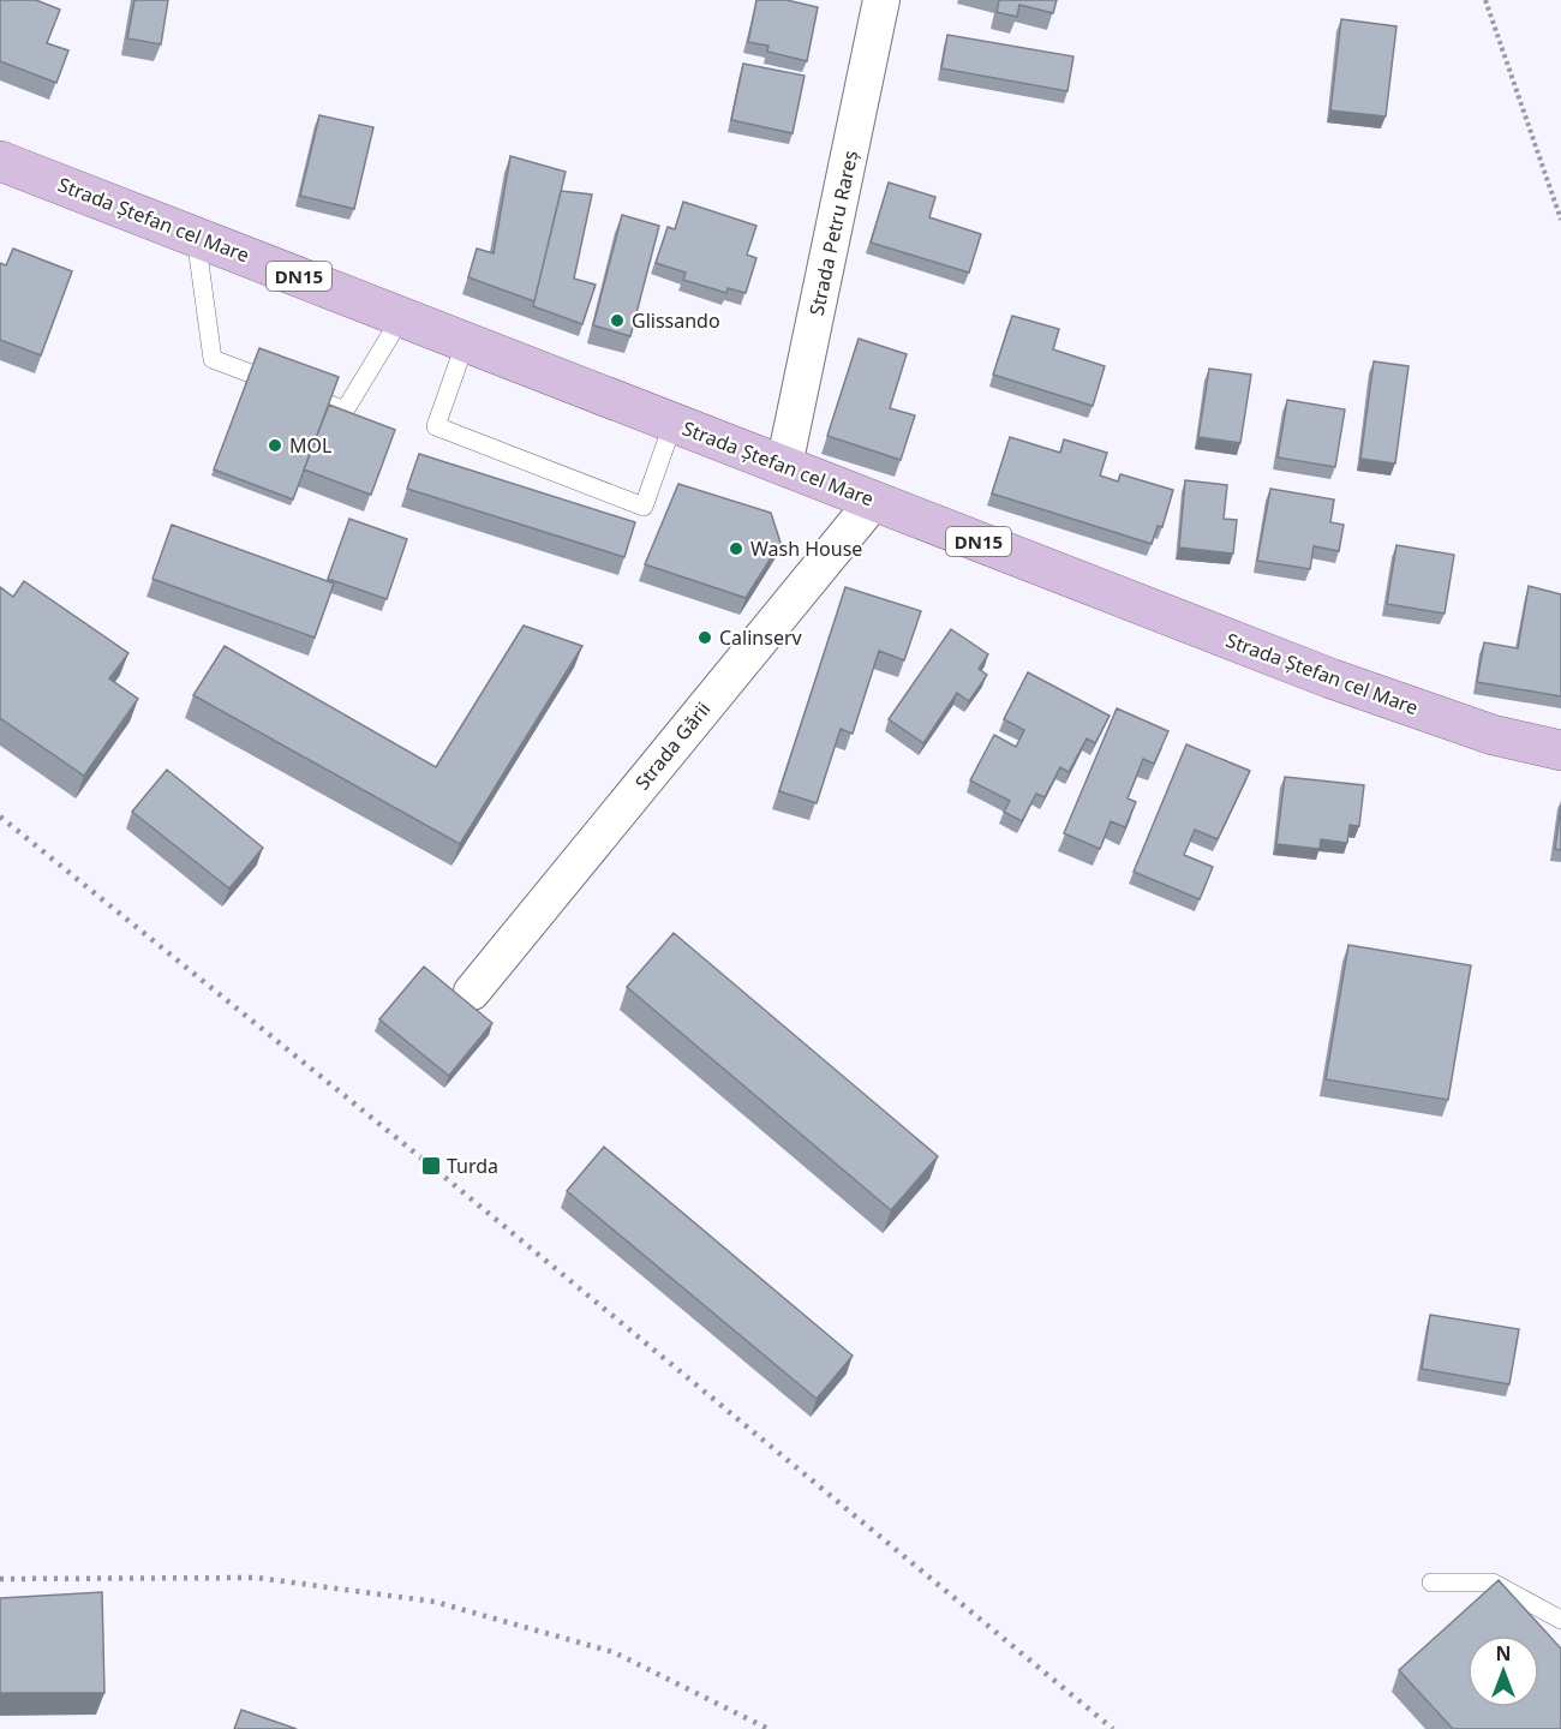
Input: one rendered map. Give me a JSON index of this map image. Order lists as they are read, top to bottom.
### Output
{
  "streets": {
    "main road": ["Strada Ștefan cel Mare", "DN15"],
    "street": ["Strada Petru Rareș", "Strada Gării"]
  },
  "crossings": [
    ["Strada Ștefan cel Mare", "Strada Petru Rareș"],
    ["Strada Ștefan cel Mare", "Strada Gării"]
  ],
  "places": {
    "other": [
      "Glissando",
      "MOL",
      "Wash House",
      "Calinserv"
    ],
    "transit": ["Turda"]
  },
  "north": "top"
}
